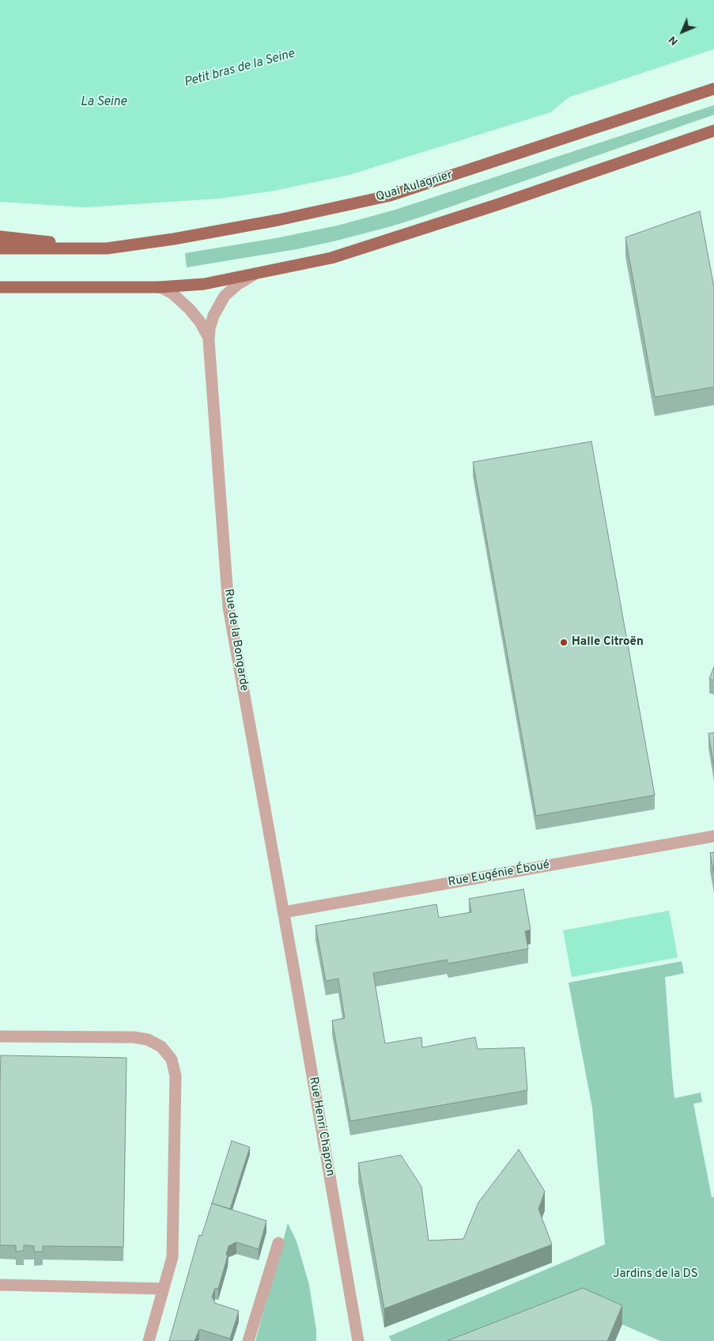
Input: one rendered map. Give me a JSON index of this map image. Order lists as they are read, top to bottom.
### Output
{
  "streets": {
    "main road": ["Quai Aulagnier"],
    "street": ["Rue de la Bongarde", "Rue Eugénie Éboué", "Rue Henri Chapron"]
  },
  "crossings": [
    ["Rue de la Bongarde", "Rue Eugénie Éboué"],
    ["Rue de la Bongarde", "Rue Henri Chapron"],
    ["Rue Eugénie Éboué", "Rue Henri Chapron"]
  ],
  "water": ["Petit bras de la Seine", "La Seine"],
  "parks": ["Jardins de la DS"],
  "places": ["Halle Citroën"],
  "north": "bottom left"
}
